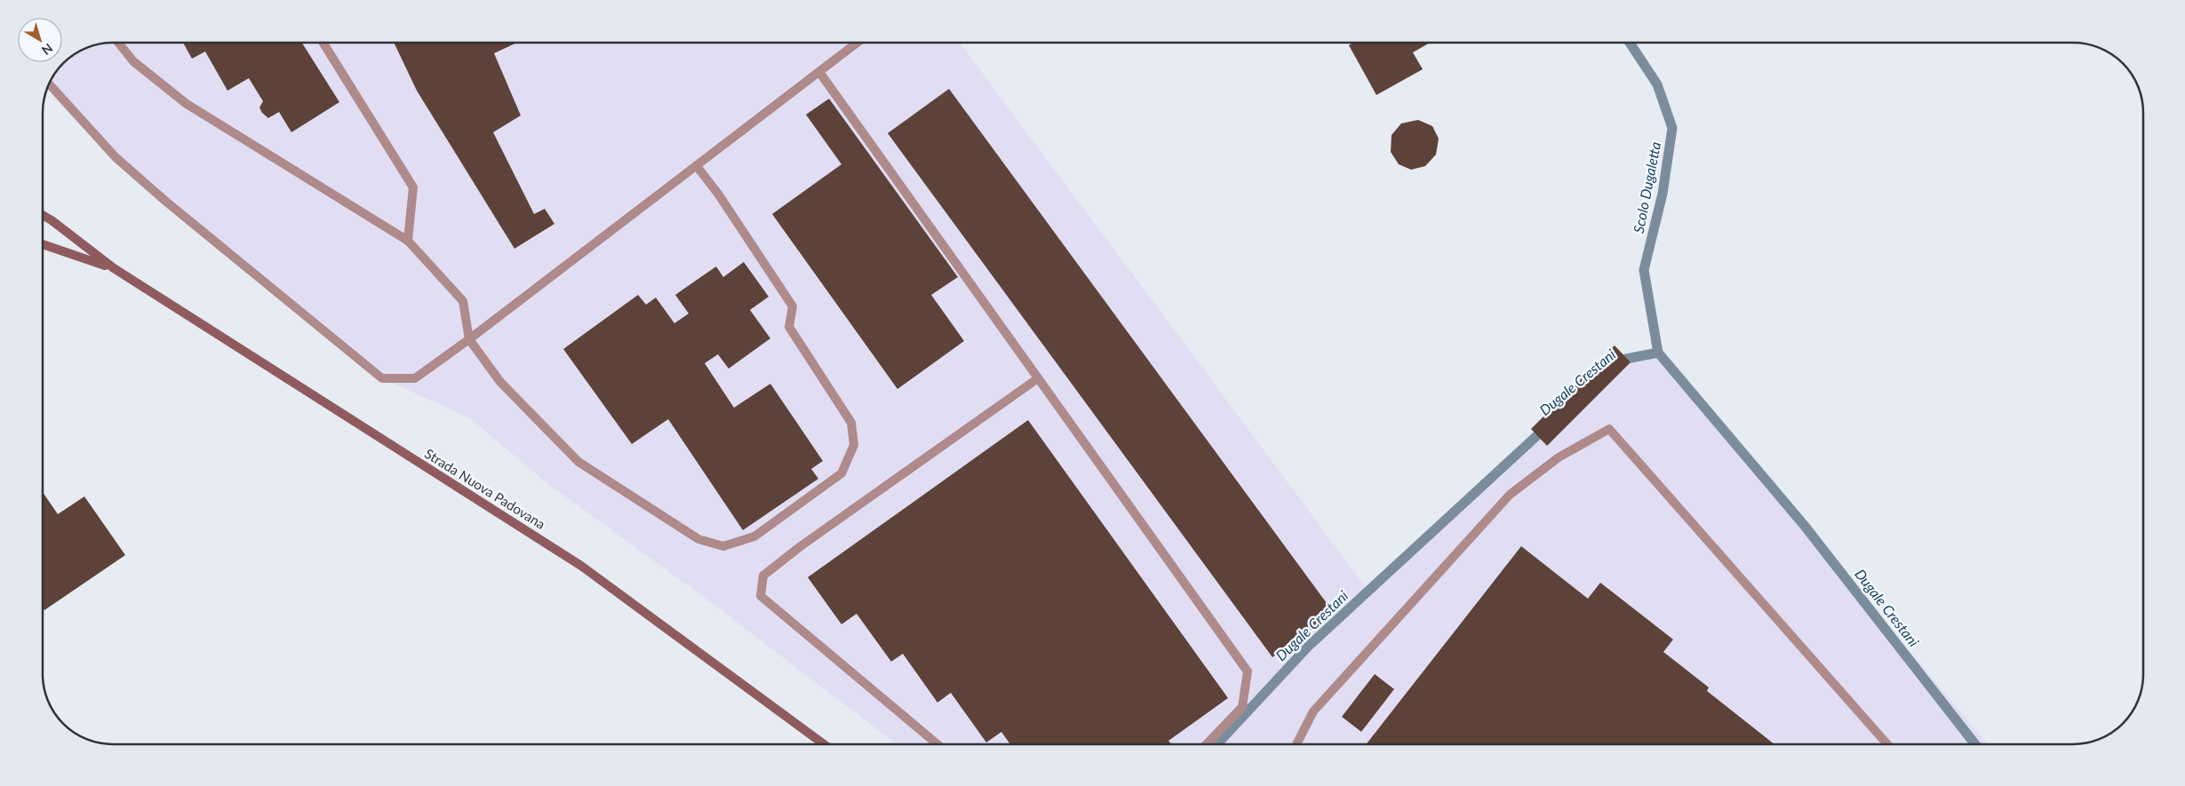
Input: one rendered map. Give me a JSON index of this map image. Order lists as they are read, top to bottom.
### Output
{
  "streets": {
    "main road": ["Strada Nuova Padovana"]
  },
  "water": ["Scolo Dugaletta", "Dugale Crestani"],
  "north": "bottom right"
}
